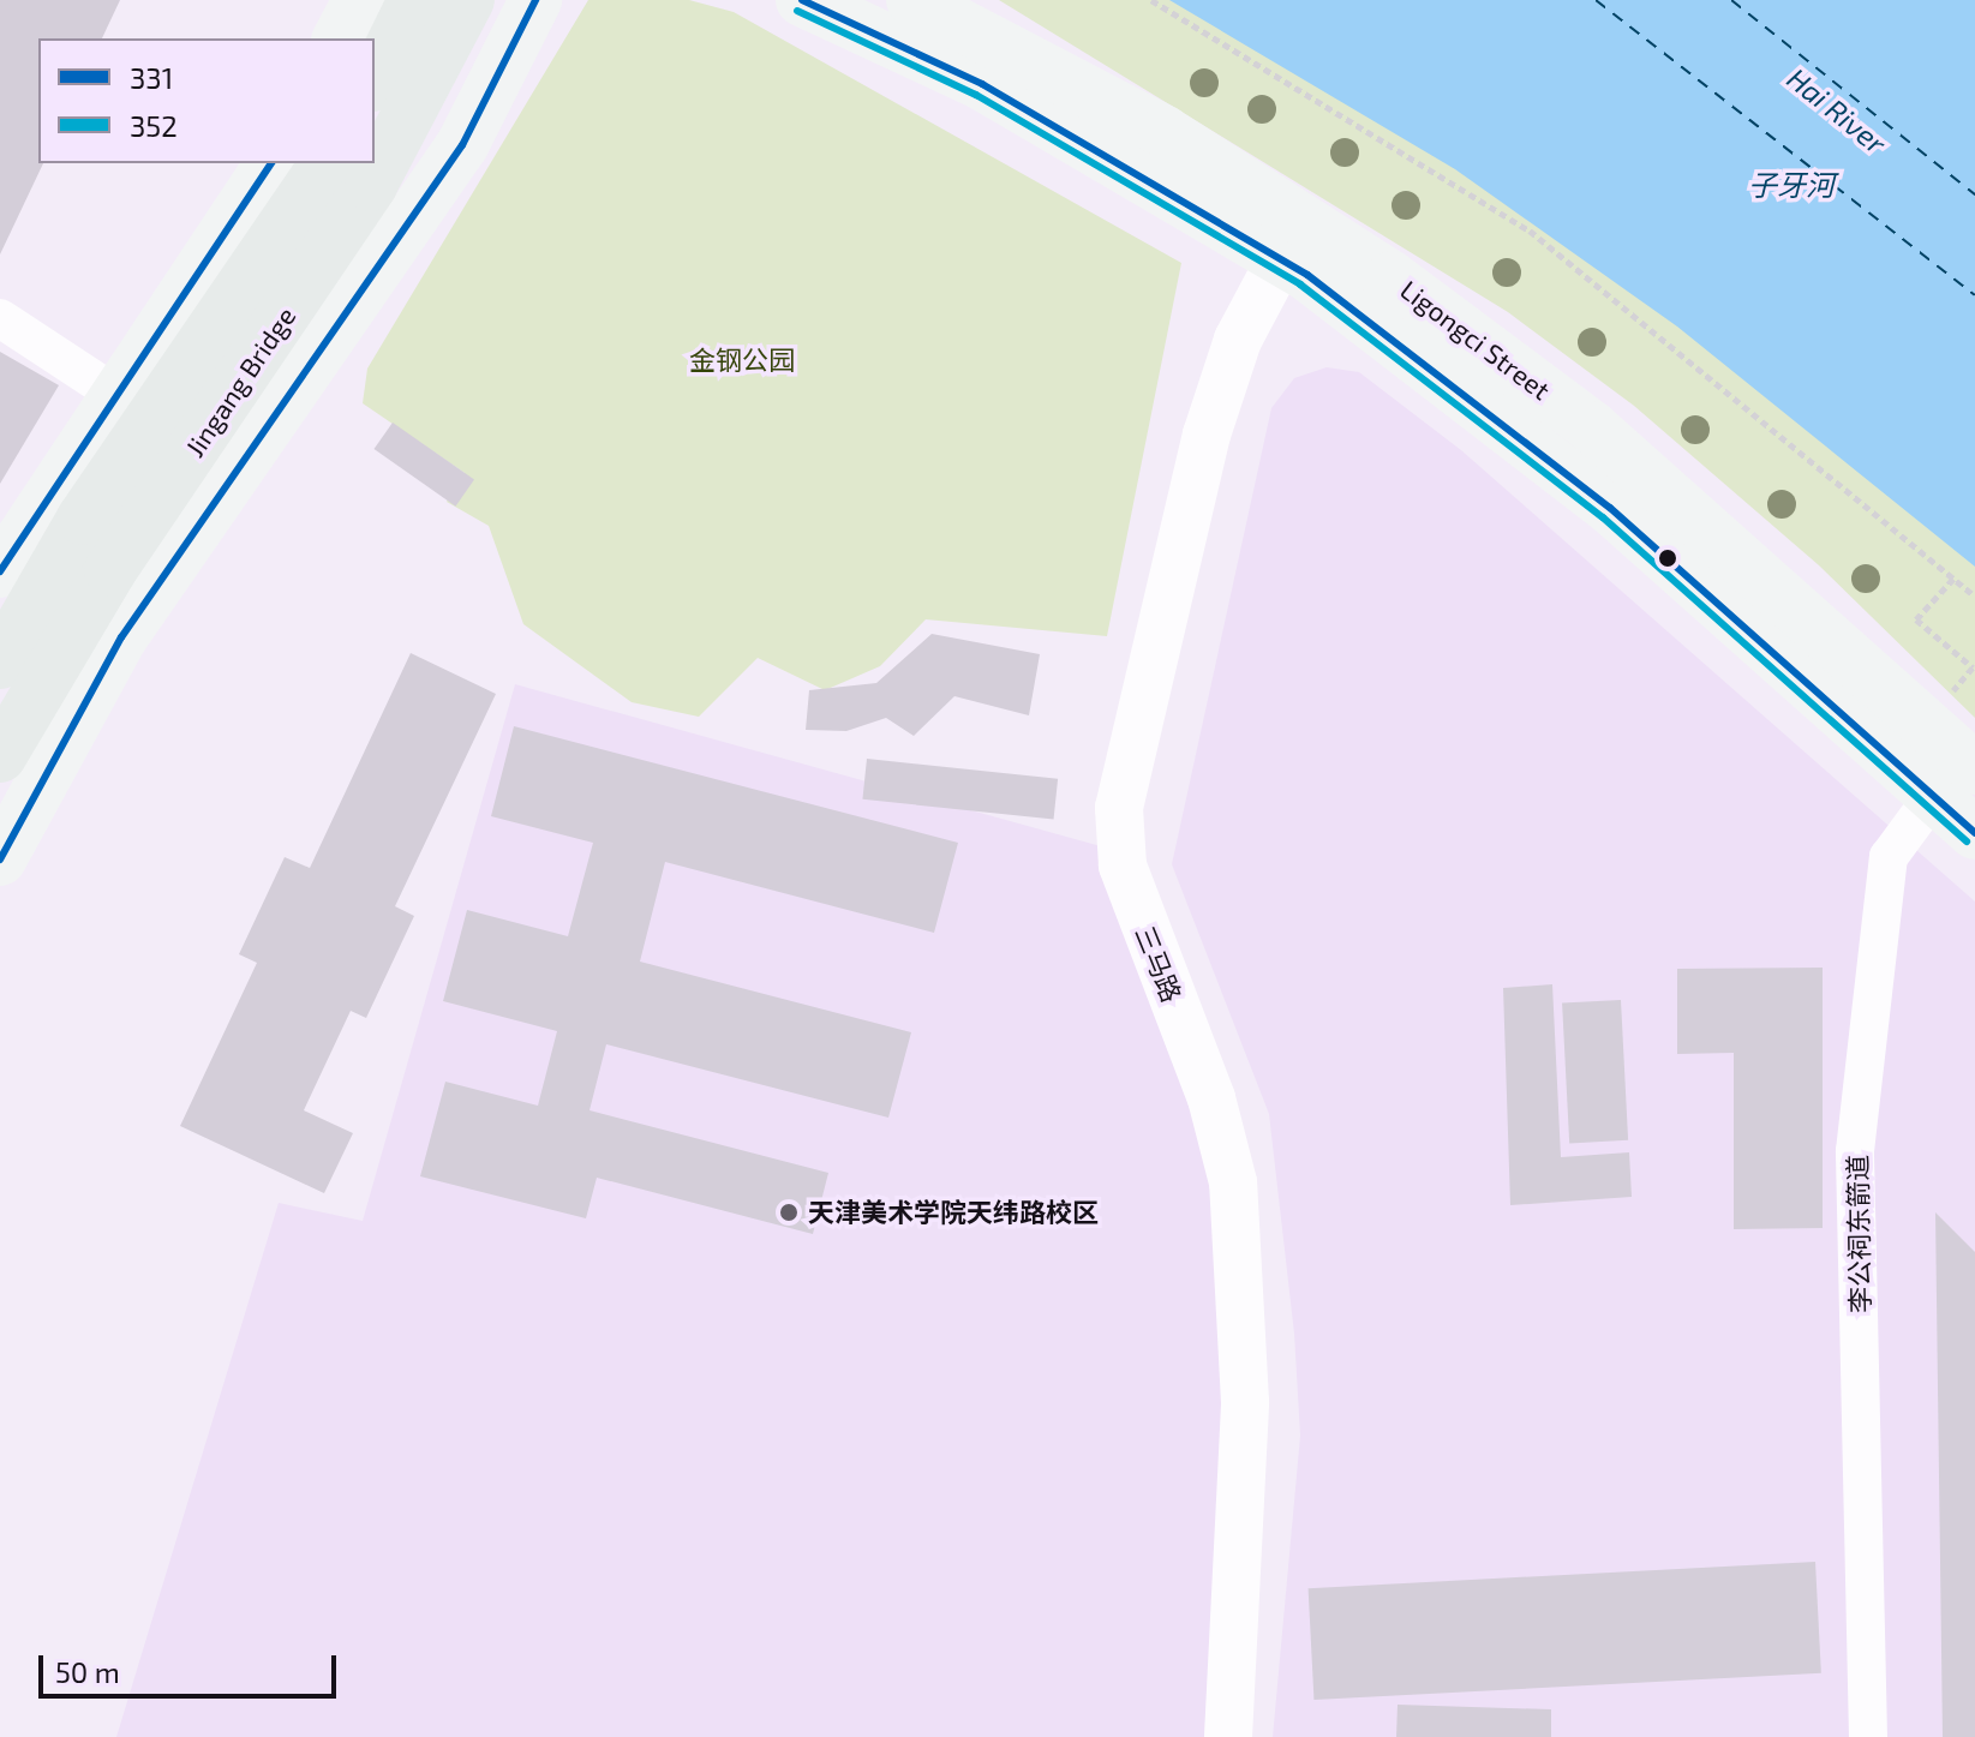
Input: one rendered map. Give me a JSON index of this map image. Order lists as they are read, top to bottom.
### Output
{
  "streets": {
    "main road": ["Jingang Bridge"],
    "street": ["三马路", "李公祠东箭道"]
  },
  "water": ["Hai River", "子牙河"],
  "parks": ["金钢公园"],
  "places": ["天津美术学院天纬路校区"],
  "lines": ["transit line 331", "transit line 352"],
  "legend": ["331", "352"],
  "scale_bar": "50 m"
}
